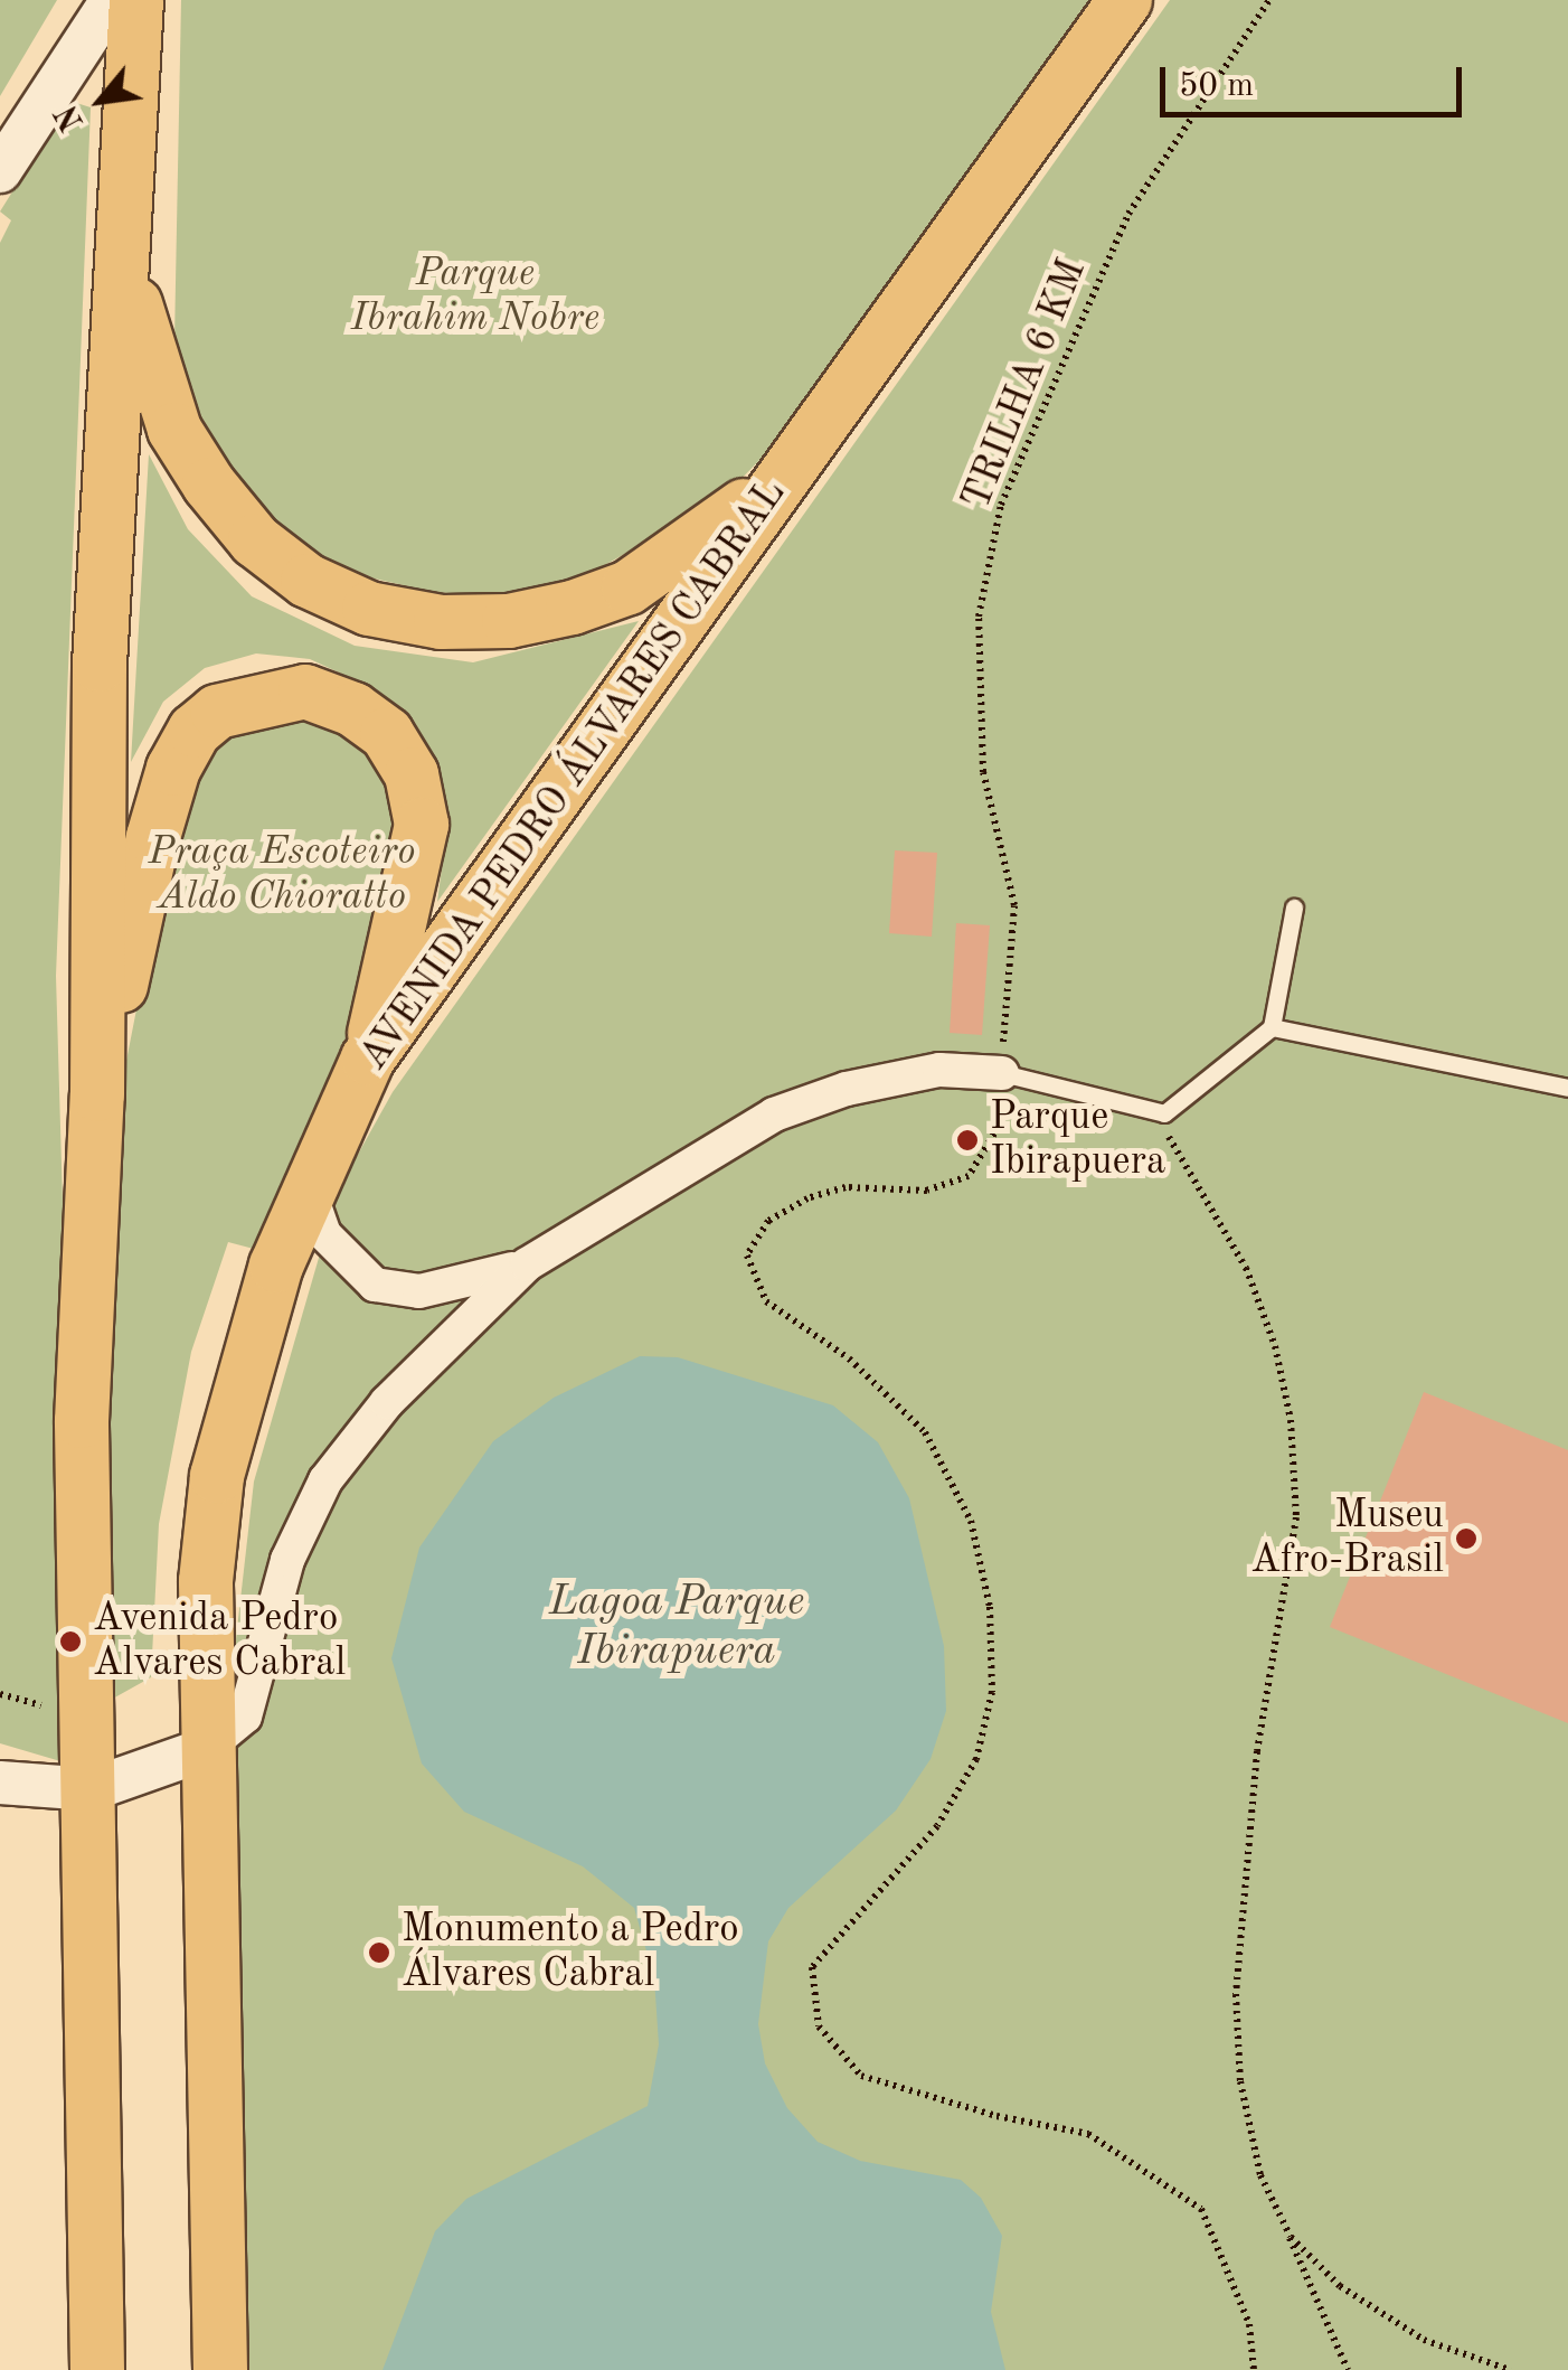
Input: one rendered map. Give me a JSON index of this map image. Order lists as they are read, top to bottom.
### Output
{
  "streets": {
    "main road": ["AVENIDA PEDRO ÁLVARES CABRAL"],
    "path": ["TRILHA 6 KM"]
  },
  "water": ["Lagoa Parque Ibirapuera"],
  "parks": ["Parque Ibrahim Nobre", "Praça Escoteiro Aldo Chioratto"],
  "places": [
    "Parque Ibirapuera",
    "Museu Afro-Brasil",
    "Avenida Pedro Alvares Cabral",
    "Monumento a Pedro Álvares Cabral"
  ],
  "scale_bar": "50 m",
  "north": "bottom left"
}
